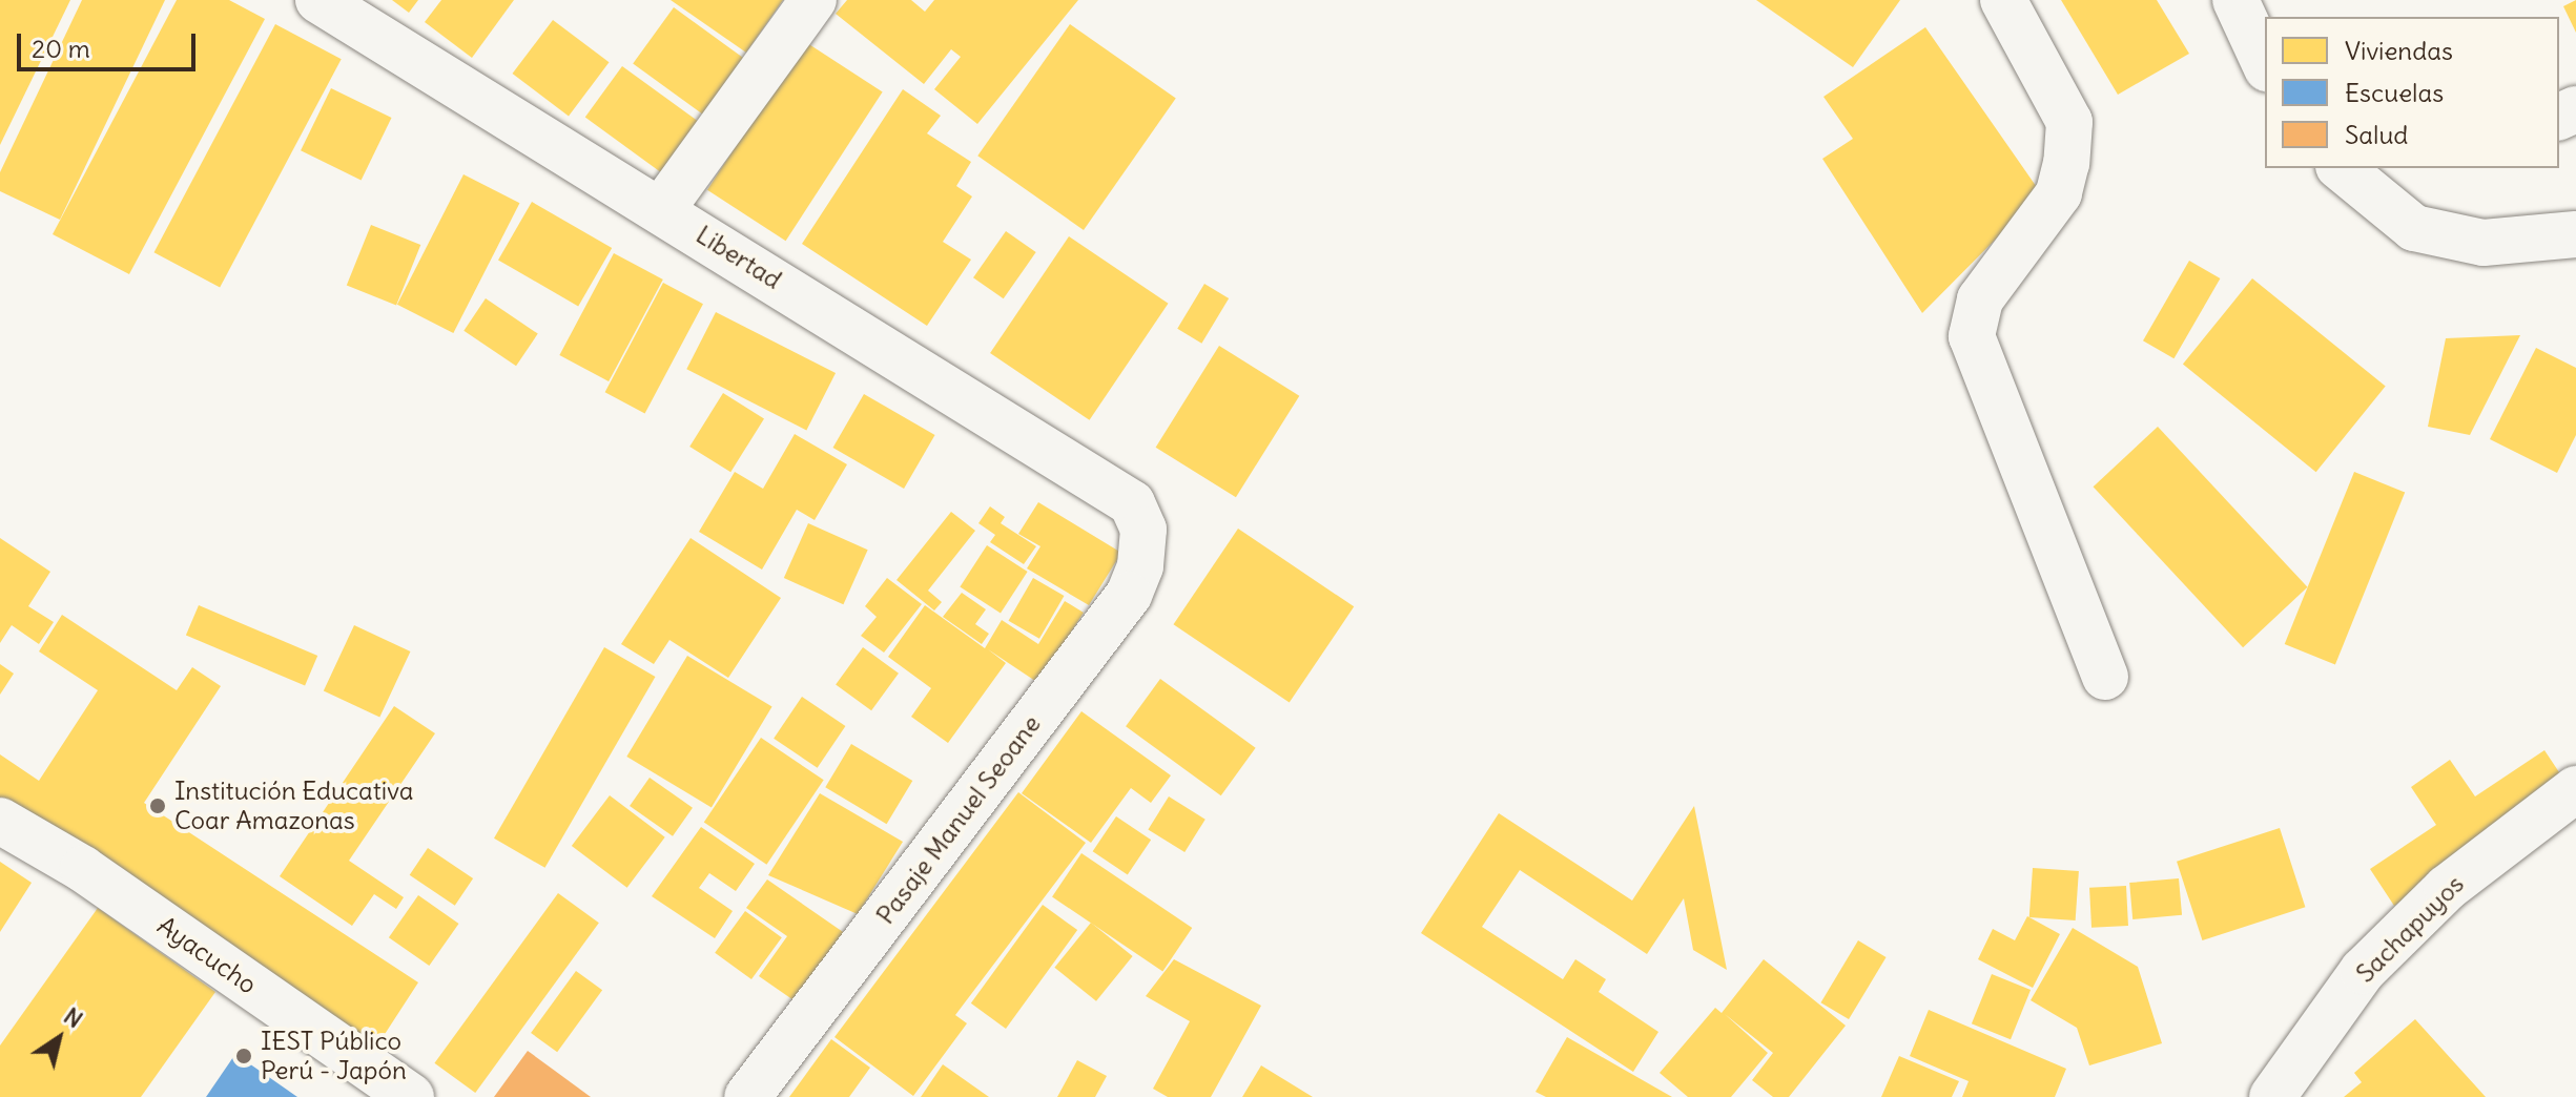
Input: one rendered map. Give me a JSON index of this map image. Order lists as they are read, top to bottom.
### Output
{
  "streets": {
    "main road": [
      "Libertad",
      "Pasaje Manuel Seoane",
      "Sachapuyos",
      "Ayacucho"
    ]
  },
  "crossings": [
    ["Libertad", "Pasaje Manuel Seoane"]
  ],
  "places": ["Institución Educativa Coar Amazonas", "IEST Público Perú - Japón"],
  "legend": ["Viviendas", "Escuelas", "Salud"],
  "scale_bar": "20 m",
  "north": "top right"
}
